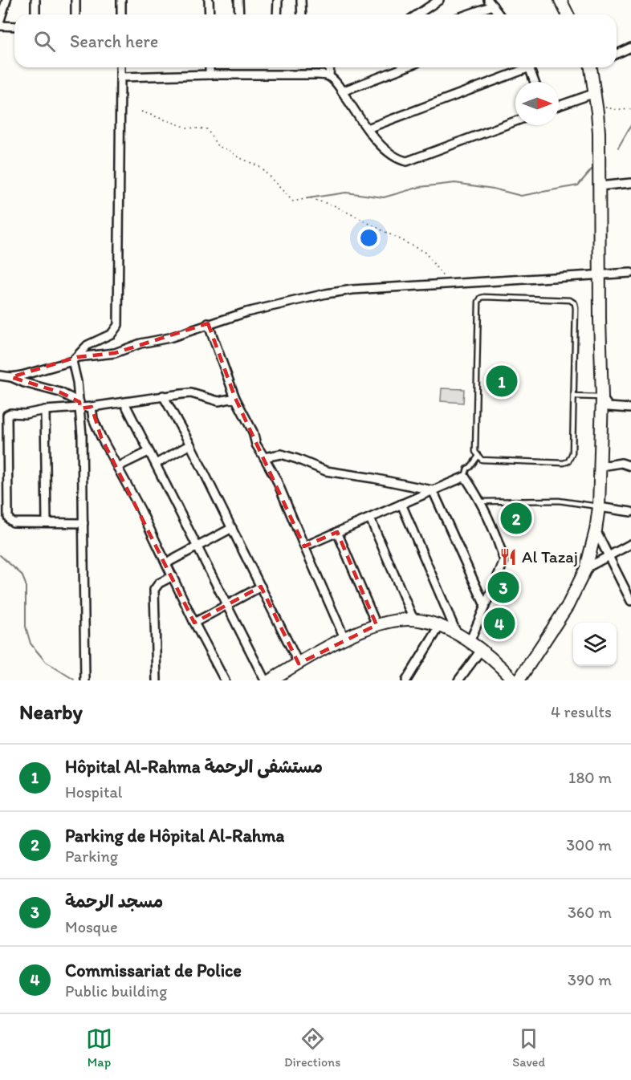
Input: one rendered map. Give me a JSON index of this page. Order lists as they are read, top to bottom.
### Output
{
  "places": {
    "restaurant": ["Al Tazaj"]
  },
  "north": "right",
  "page": {
    "search": "Search here",
    "pins": [
      "1",
      "2",
      "3",
      "4"
    ],
    "heading": ["Nearby", "4 results"],
    "list": [
      {
        "mark": "1",
        "name": "Hôpital Al-Rahma مستشفى الرحمة",
        "note": "Hospital",
        "value": "180 m"
      },
      {
        "mark": "2",
        "name": "Parking de Hôpital Al-Rahma",
        "note": "Parking",
        "value": "300 m"
      },
      {
        "mark": "3",
        "name": "مسجد الرحمة",
        "note": "Mosque",
        "value": "360 m"
      },
      {
        "mark": "4",
        "name": "Commissariat de Police",
        "note": "Public building",
        "value": "390 m"
      }
    ],
    "nav": ["Map", "Directions", "Saved"]
  }
}
